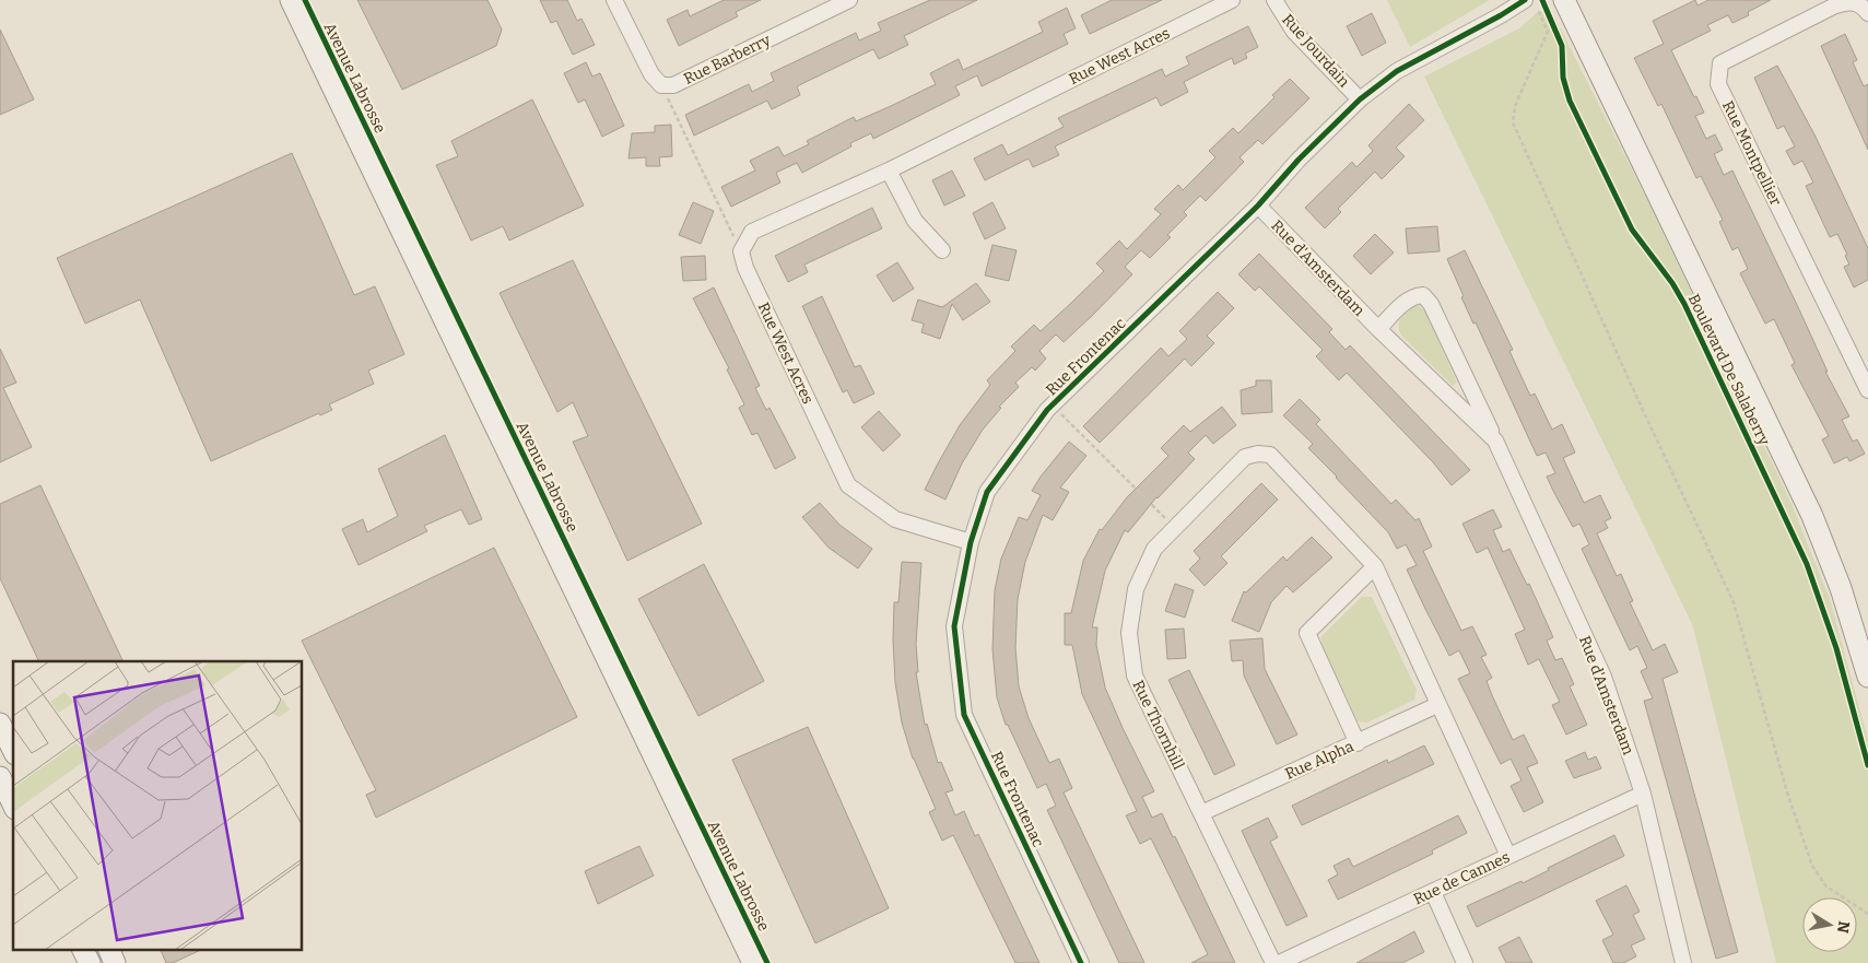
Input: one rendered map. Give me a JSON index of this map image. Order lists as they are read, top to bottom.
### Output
{
  "streets": {
    "street": [
      "Rue Jourdain",
      "Rue West Acres",
      "Rue Barberry",
      "Avenue Labrosse",
      "Rue Montpellier",
      "Rue d'Amsterdam",
      "Rue Frontenac",
      "Boulevard De Salaberry",
      "Rue Thornhill",
      "Rue Alpha",
      "Rue de Cannes"
    ]
  },
  "crossings": [
    ["Rue Jourdain", "Rue Frontenac"],
    ["Rue West Acres", "Rue Frontenac"],
    ["Rue d'Amsterdam", "Rue Frontenac"],
    ["Rue d'Amsterdam", "Rue de Cannes"],
    ["Rue Thornhill", "Rue Alpha"],
    ["Rue Thornhill", "Rue de Cannes"]
  ],
  "north": "right"
}
